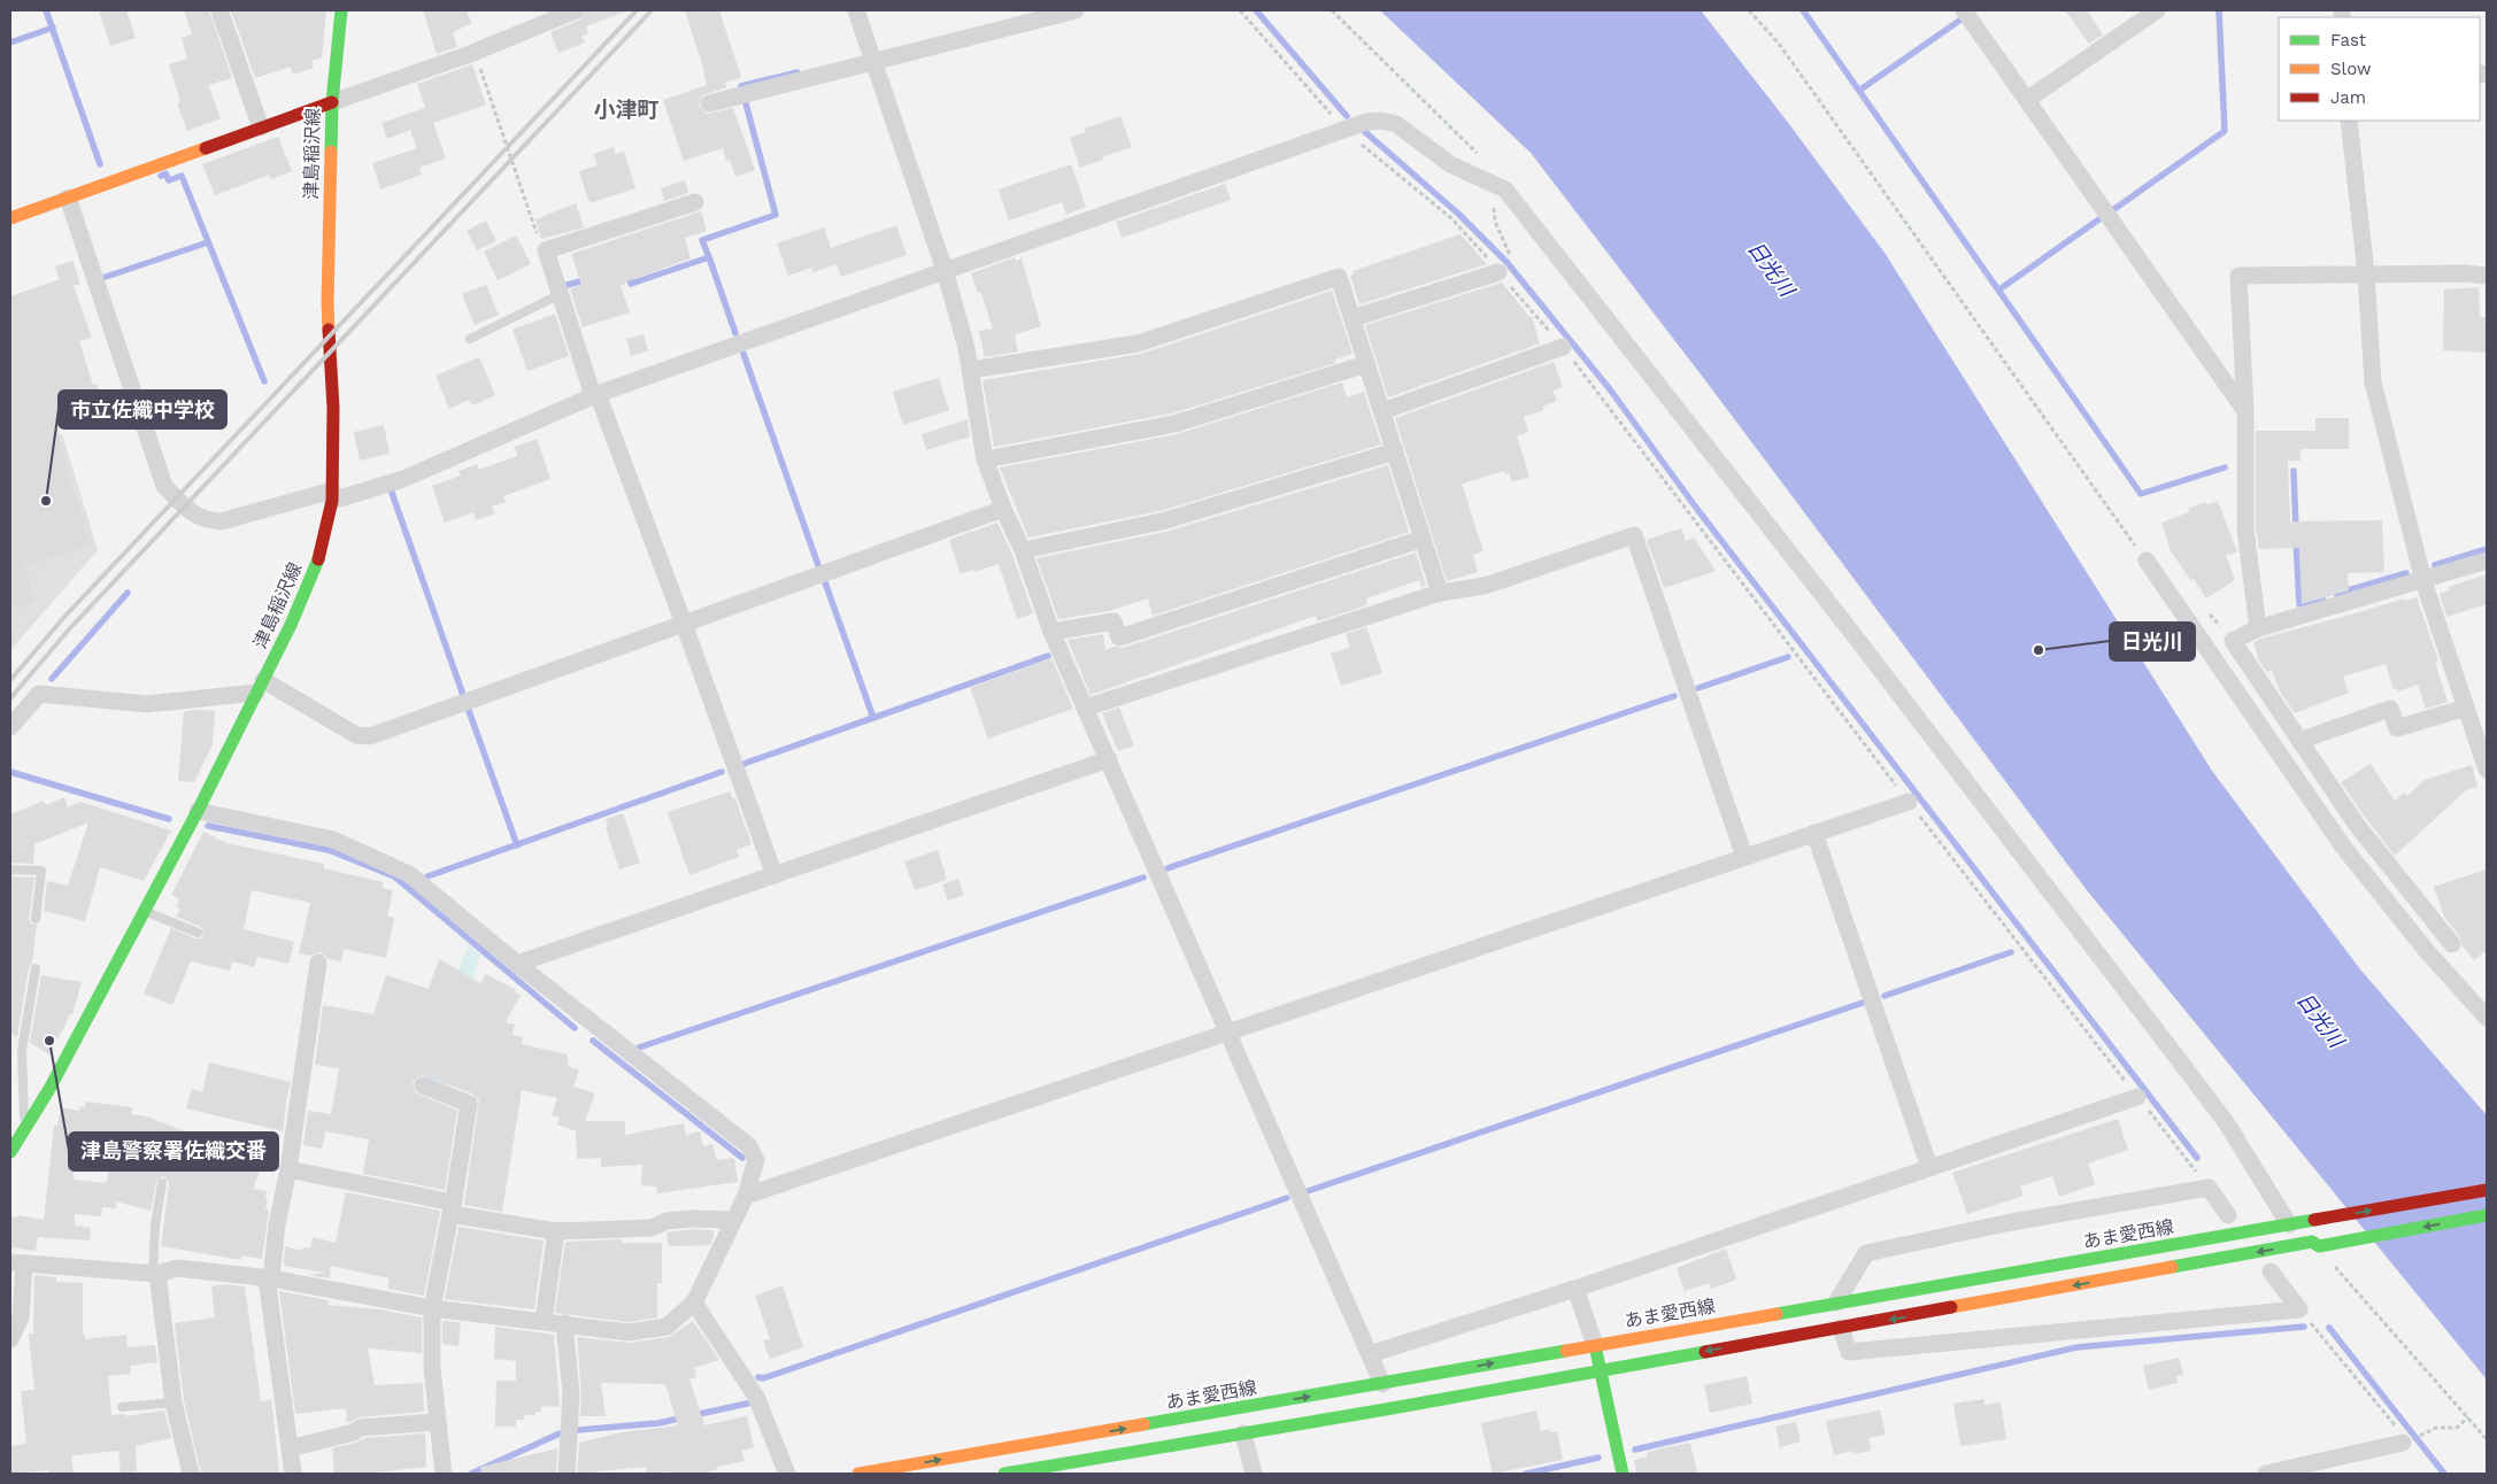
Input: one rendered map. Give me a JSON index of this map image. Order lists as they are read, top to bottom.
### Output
{
  "streets": {
    "main road": ["津島稲沢線", "あま愛西線"]
  },
  "districts": ["小津町"],
  "water": ["日光川"],
  "places": ["市立佐織中学校", "日光川", "津島警察署佐織交番"],
  "legend": ["Fast", "Slow", "Jam"]
}
